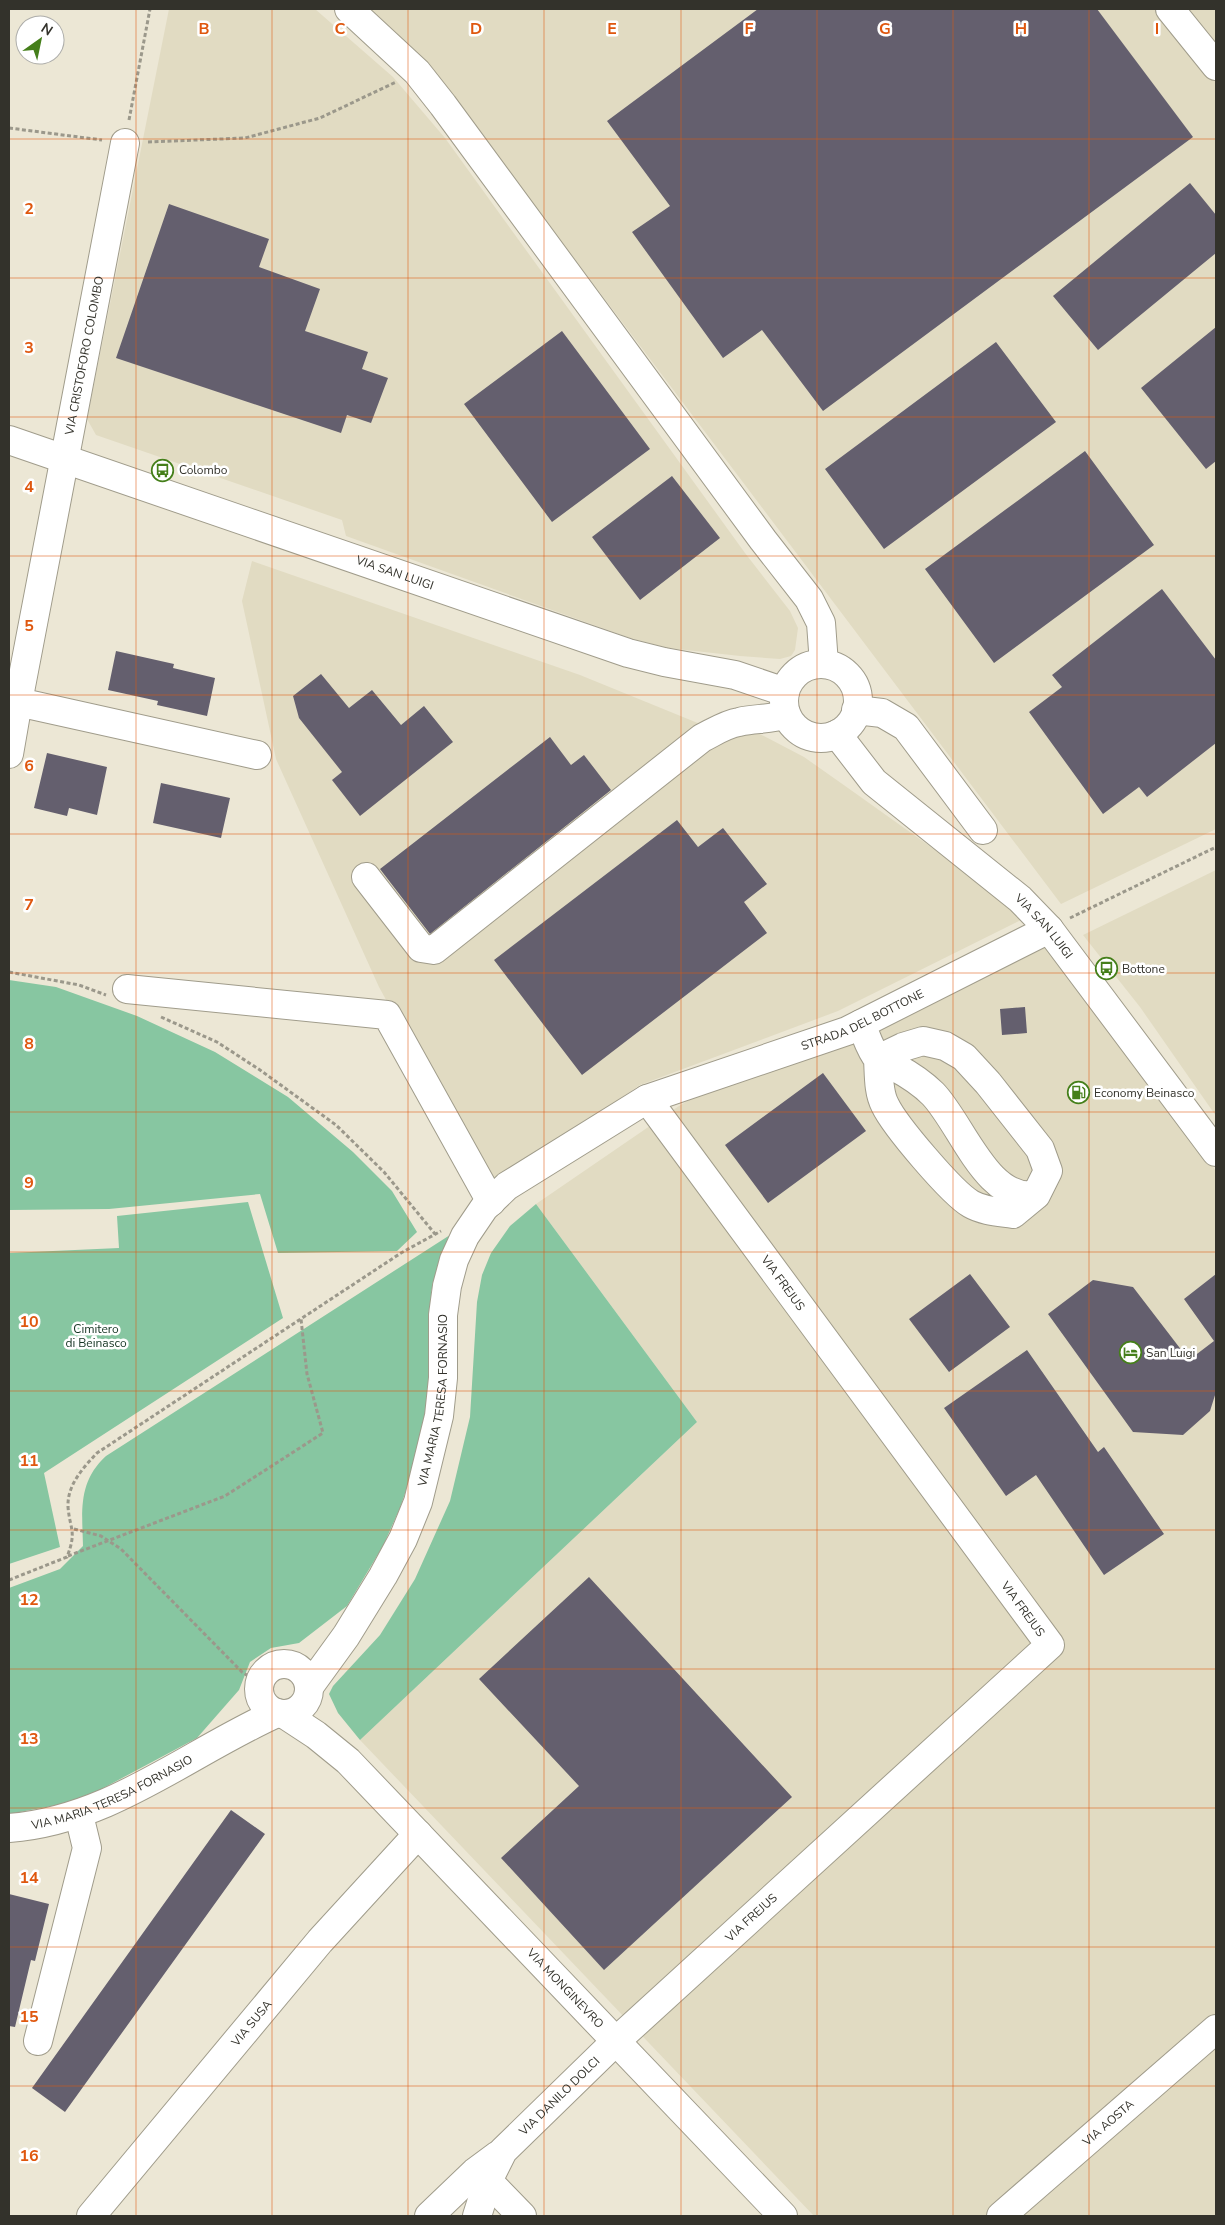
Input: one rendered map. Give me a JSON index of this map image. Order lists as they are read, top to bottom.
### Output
{
  "streets": {
    "street": [
      "VIA CRISTOFORO COLOMBO",
      "VIA SAN LUIGI",
      "STRADA DEL BOTTONE",
      "VIA FREJUS",
      "VIA MARIA TERESA FORNASIO",
      "VIA MONGINEVRO",
      "VIA SUSA",
      "VIA DANILO DOLCI",
      "VIA AOSTA"
    ]
  },
  "crossings": [
    ["VIA CRISTOFORO COLOMBO", "VIA SAN LUIGI"],
    ["VIA SAN LUIGI", "STRADA DEL BOTTONE"],
    ["STRADA DEL BOTTONE", "VIA FREJUS"],
    ["STRADA DEL BOTTONE", "VIA MARIA TERESA FORNASIO"],
    ["VIA FREJUS", "VIA MONGINEVRO"],
    ["VIA FREJUS", "VIA DANILO DOLCI"],
    ["VIA MARIA TERESA FORNASIO", "VIA MONGINEVRO"],
    ["VIA MONGINEVRO", "VIA SUSA"],
    ["VIA MONGINEVRO", "VIA DANILO DOLCI"]
  ],
  "parks": ["Cimitero di Beinasco"],
  "places": {
    "bus stop": ["Colombo", "Bottone"],
    "fuel station": ["Economy Beinasco"],
    "hotel": ["San Luigi"]
  },
  "north": "top right",
  "grid": {
    "columns": [
      "B",
      "C",
      "D",
      "E",
      "F",
      "G",
      "H",
      "I"
    ],
    "rows": [
      "2",
      "3",
      "4",
      "5",
      "6",
      "7",
      "8",
      "9",
      "10",
      "11",
      "12",
      "13",
      "14",
      "15",
      "16"
    ]
  }
}
